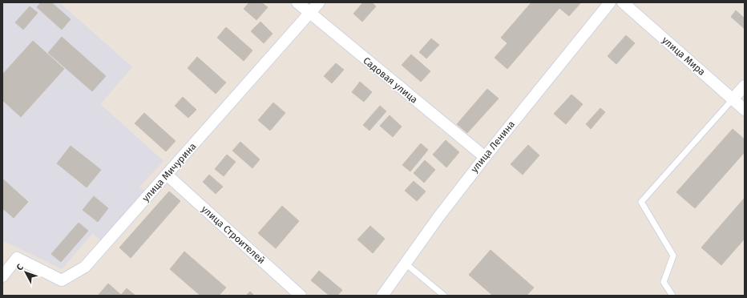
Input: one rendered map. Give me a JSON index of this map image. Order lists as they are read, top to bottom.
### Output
{
  "streets": {
    "street": [
      "улица Мира",
      "Садовая улица",
      "улица Ленина",
      "улица Мичурина",
      "улица Строителей"
    ]
  },
  "crossings": [
    ["Садовая улица", "улица Ленина"],
    ["Садовая улица", "улица Мичурина"],
    ["улица Мичурина", "улица Строителей"]
  ],
  "north": "top left"
}
